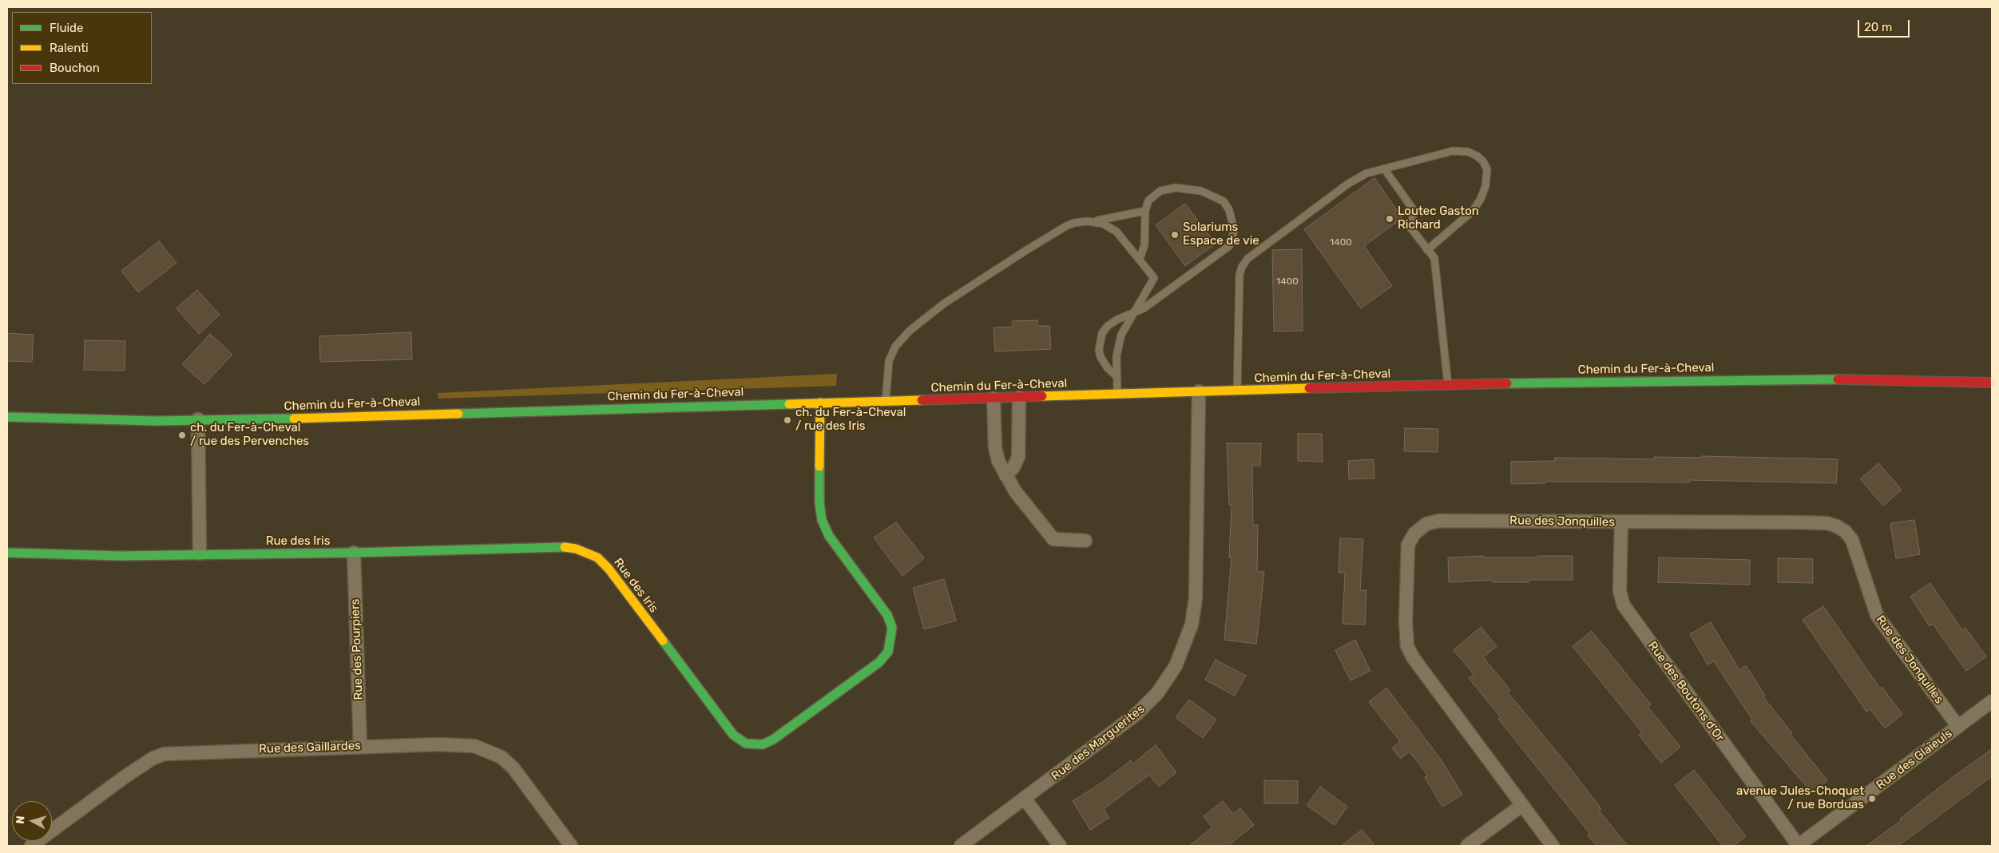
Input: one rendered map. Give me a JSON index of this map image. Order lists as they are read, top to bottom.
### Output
{
  "streets": {
    "street": [
      "Chemin du Fer-à-Cheval",
      "Rue des Jonquilles",
      "Rue des Iris",
      "Rue des Pourpiers",
      "Rue des Boutons d'Or",
      "Rue des Marguerites",
      "Rue des Gaillardes",
      "Rue des Glaïeuls"
    ]
  },
  "crossings": [
    ["Chemin du Fer-à-Cheval", "Rue des Iris"],
    ["Chemin du Fer-à-Cheval", "Rue des Marguerites"],
    ["Rue des Jonquilles", "Rue des Boutons d'Or"],
    ["Rue des Jonquilles", "Rue des Glaïeuls"],
    ["Rue des Iris", "Rue des Pourpiers"],
    ["Rue des Pourpiers", "Rue des Gaillardes"],
    ["Rue des Boutons d'Or", "Rue des Glaïeuls"]
  ],
  "places": [
    "Loutec Gaston Richard",
    "Solariums Espace de vie",
    "ch. du Fer-à-Cheval / rue des Iris",
    "ch. du Fer-à-Cheval / rue des Pervenches",
    "avenue Jules-Choquet / rue Borduas"
  ],
  "house_numbers": ["1400", "1400"],
  "legend": ["Fluide", "Ralenti", "Bouchon"],
  "scale_bar": "20 m",
  "north": "left"
}
